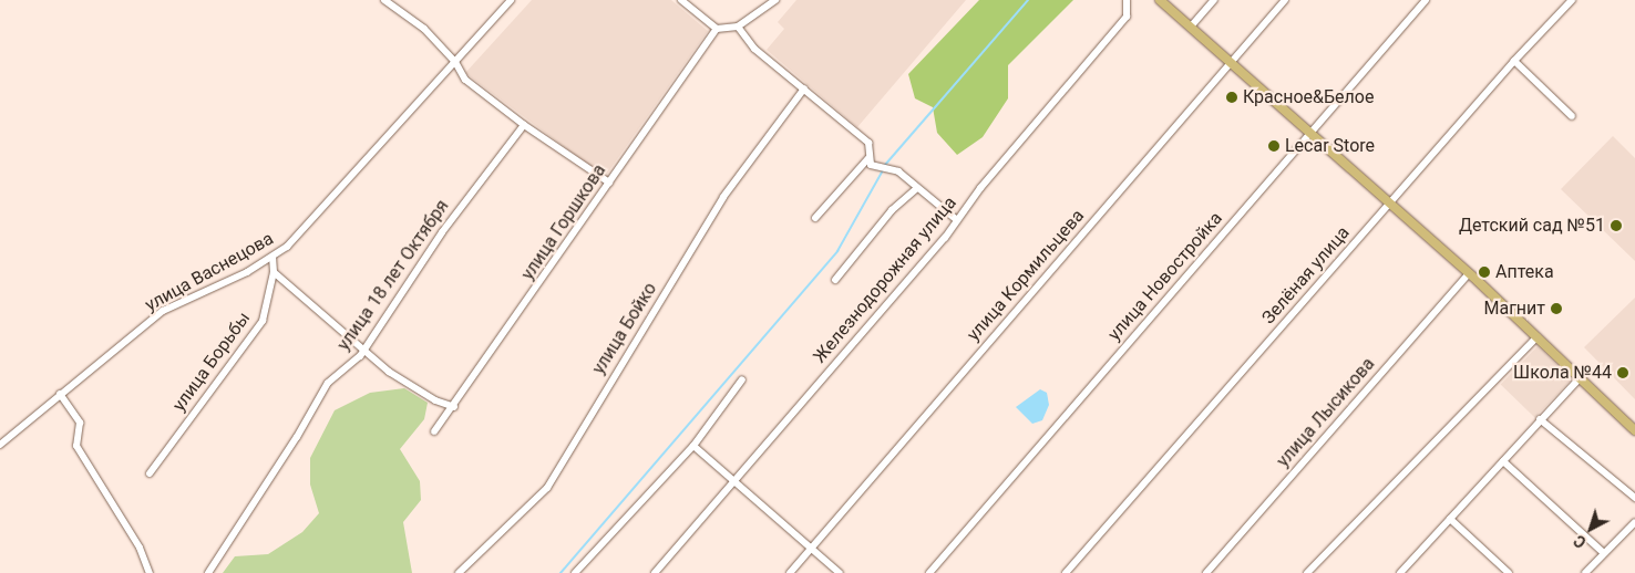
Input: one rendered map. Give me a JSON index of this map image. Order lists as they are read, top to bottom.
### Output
{
  "streets": {
    "street": [
      "улица Горшкова",
      "улица Васнецова",
      "улица 18 лет Октября",
      "улица Кормильцева",
      "Зелёная улица",
      "улица Новостройка",
      "Железнодорожная улица",
      "улица Бойко",
      "улица Борьбы",
      "улица Лысикова"
    ]
  },
  "crossings": [
    ["улица Васнецова", "улица Борьбы"]
  ],
  "places": [
    "Красное&Белое",
    "Lecar Store",
    "Детский сад №51",
    "Аптека",
    "Магнит",
    "Школа №44"
  ],
  "north": "bottom left"
}
